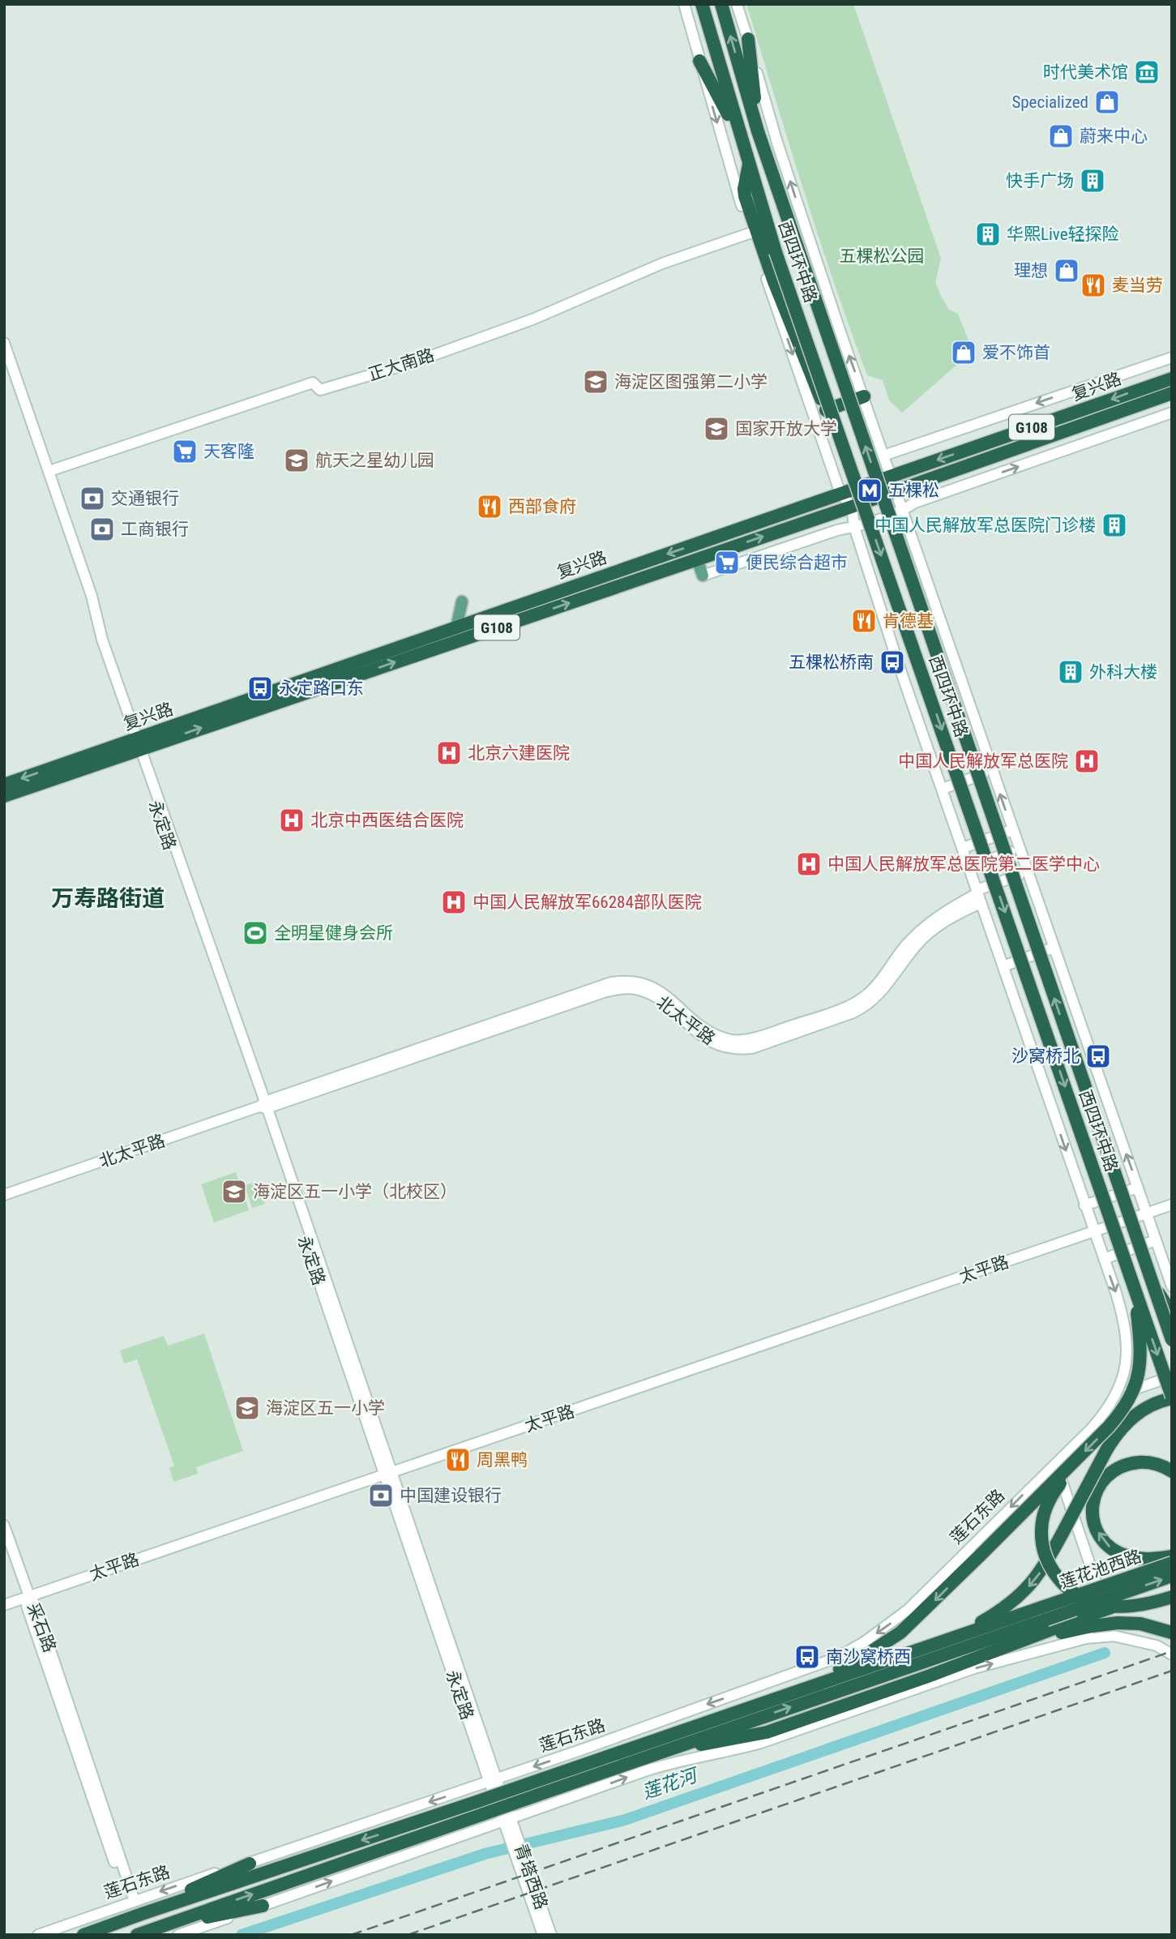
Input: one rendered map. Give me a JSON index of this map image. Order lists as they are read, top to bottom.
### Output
{
  "streets": {
    "highway": [
      "西四环中路",
      "复兴路",
      "G108",
      "莲石东路",
      "莲花池西路"
    ],
    "street": [
      "正大南路",
      "永定路",
      "北太平路",
      "太平路",
      "采石路",
      "青塔西路"
    ]
  },
  "crossings": [
    ["西四环中路", "正大南路"],
    ["西四环中路", "复兴路"],
    ["西四环中路", "北太平路"],
    ["西四环中路", "太平路"],
    ["正大南路", "永定路"],
    ["复兴路", "永定路"],
    ["永定路", "北太平路"],
    ["永定路", "太平路"],
    ["永定路", "莲石东路"],
    ["永定路", "青塔西路"],
    ["太平路", "采石路"],
    ["莲石东路", "莲花池西路"],
    ["莲石东路", "采石路"]
  ],
  "districts": ["万寿路街道"],
  "water": ["莲花河"],
  "parks": ["五棵松公园"],
  "places": {
    "museum": ["时代美术馆"],
    "shop": [
      "Specialized",
      "蔚来中心",
      "理想",
      "爱不饰首"
    ],
    "building": [
      "快手广场",
      "华熙Live轻探险",
      "中国人民解放军总医院门诊楼",
      "外科大楼"
    ],
    "restaurant": [
      "麦当劳",
      "西部食府",
      "肯德基",
      "周黑鸭"
    ],
    "school or university": [
      "海淀区图强第二小学",
      "国家开放大学",
      "航天之星幼儿园",
      "海淀区五一小学（北校区）",
      "海淀区五一小学"
    ],
    "supermarket": ["天客隆", "便民综合超市"],
    "metro station": ["五棵松"],
    "bank": ["交通银行", "工商银行", "中国建设银行"],
    "bus stop": [
      "五棵松桥南",
      "永定路口东",
      "沙窝桥北",
      "南沙窝桥西"
    ],
    "hospital": [
      "北京六建医院",
      "中国人民解放军总医院",
      "北京中西医结合医院",
      "中国人民解放军总医院第二医学中心",
      "中国人民解放军66284部队医院"
    ],
    "sports": ["全明星健身会所"]
  }
}
